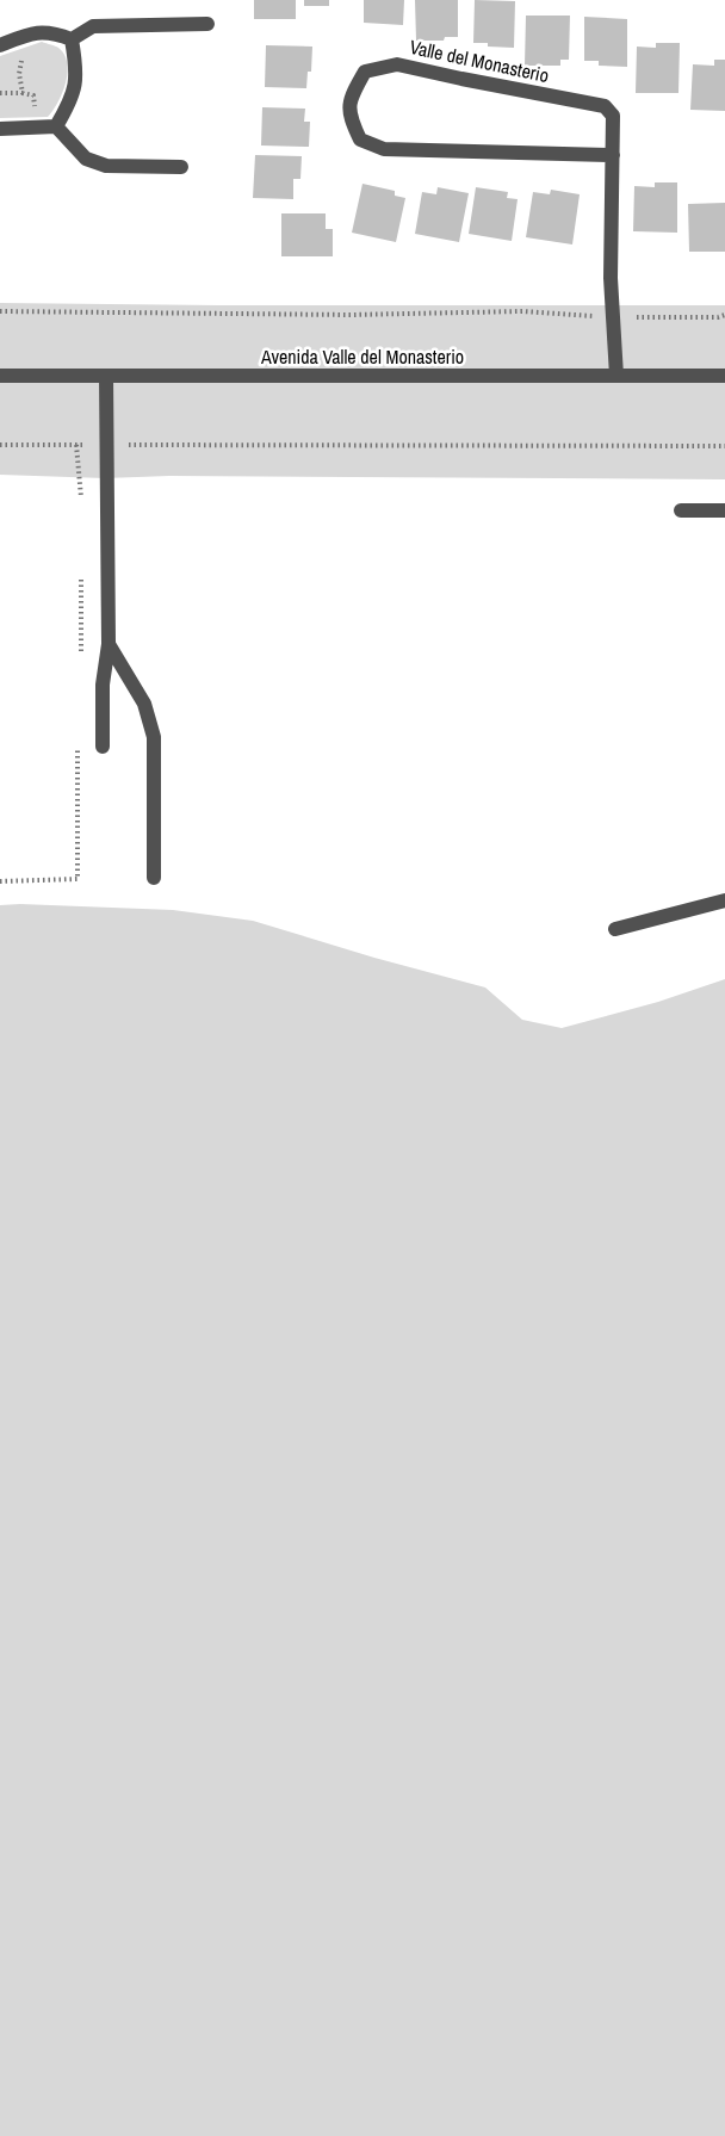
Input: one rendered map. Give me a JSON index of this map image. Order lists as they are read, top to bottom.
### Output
{
  "streets": {
    "street": ["Valle del Monasterio", "Avenida Valle del Monasterio"]
  },
  "crossings": [
    ["Valle del Monasterio", "Avenida Valle del Monasterio"]
  ]
}
